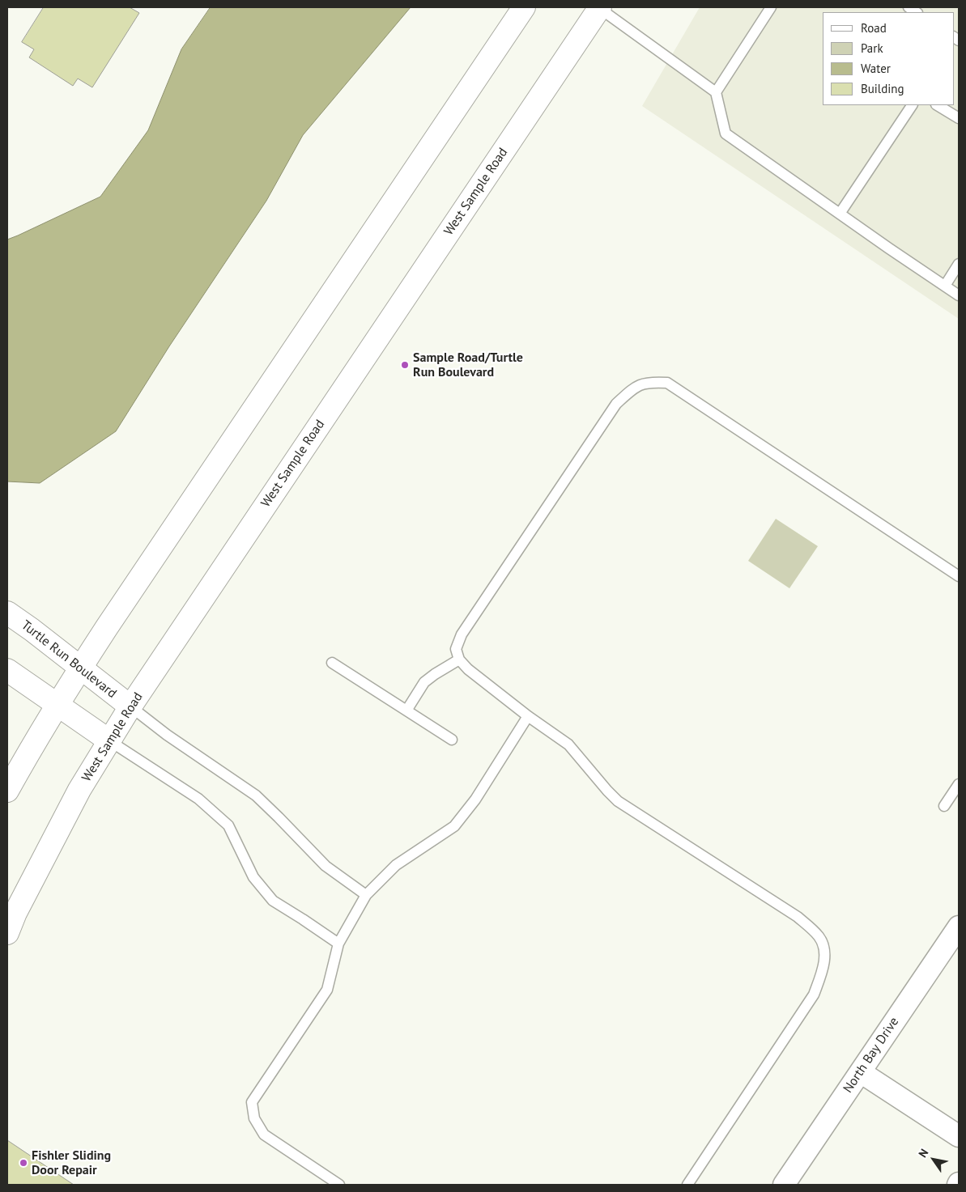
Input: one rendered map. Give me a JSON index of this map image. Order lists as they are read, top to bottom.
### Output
{
  "streets": {
    "main road": ["West Sample Road", "Turtle Run Boulevard"],
    "street": ["North Bay Drive"]
  },
  "crossings": [
    ["West Sample Road", "Turtle Run Boulevard"]
  ],
  "places": ["Sample Road/Turtle Run Boulevard", "Fishler Sliding Door Repair"],
  "legend": [
    "Road",
    "Park",
    "Water",
    "Building"
  ],
  "north": "top left"
}
